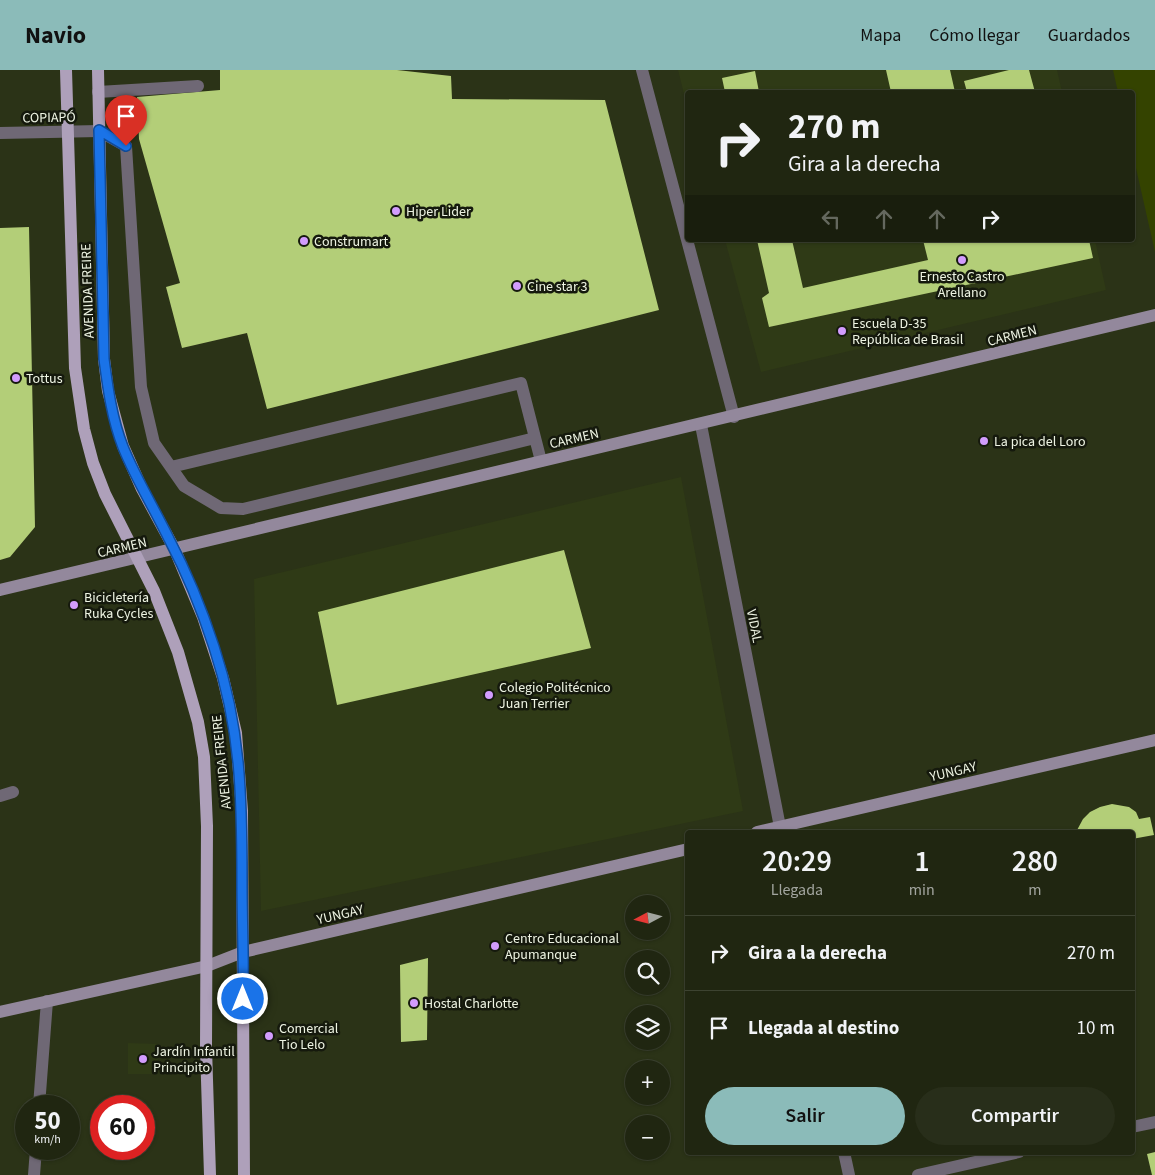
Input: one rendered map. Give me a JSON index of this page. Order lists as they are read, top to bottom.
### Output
{
  "streets": {
    "main road": ["AVENIDA FREIRE"],
    "street": [
      "COPIAPÓ",
      "CARMEN",
      "VIDAL",
      "YUNGAY"
    ]
  },
  "crossings": [
    ["COPIAPÓ", "AVENIDA FREIRE"],
    ["AVENIDA FREIRE", "CARMEN"],
    ["AVENIDA FREIRE", "YUNGAY"],
    ["CARMEN", "VIDAL"],
    ["VIDAL", "YUNGAY"]
  ],
  "places": [
    "Hiper Lider",
    "Construmart",
    "Ernesto Castro Arellano",
    "Cine star 3",
    "Escuela D-35 República de Brasil",
    "Tottus",
    "La pica del Loro",
    "Bicicletería Ruka Cycles",
    "Colegio Politécnico Juan Terrier",
    "Centro Educacional Apumanque",
    "Hostal Charlotte",
    "Comercial Tio Lelo",
    "Jardín Infantil Principito"
  ],
  "north": "left",
  "page": {
    "header": "Navio",
    "nav": ["Mapa", "Cómo llegar", "Guardados"],
    "turn": ["270 m", "Gira a la derecha"],
    "eta": [
      "20:29",
      "Llegada",
      "1",
      "min",
      "280",
      "m"
    ],
    "map_buttons": ["+", "−"],
    "list": [
      {
        "name": "Gira a la derecha",
        "value": "270 m"
      },
      {
        "name": "Llegada al destino",
        "value": "10 m"
      }
    ],
    "buttons": ["Salir", "Compartir"],
    "speed": "50 km/h",
    "limit": "60"
  }
}
